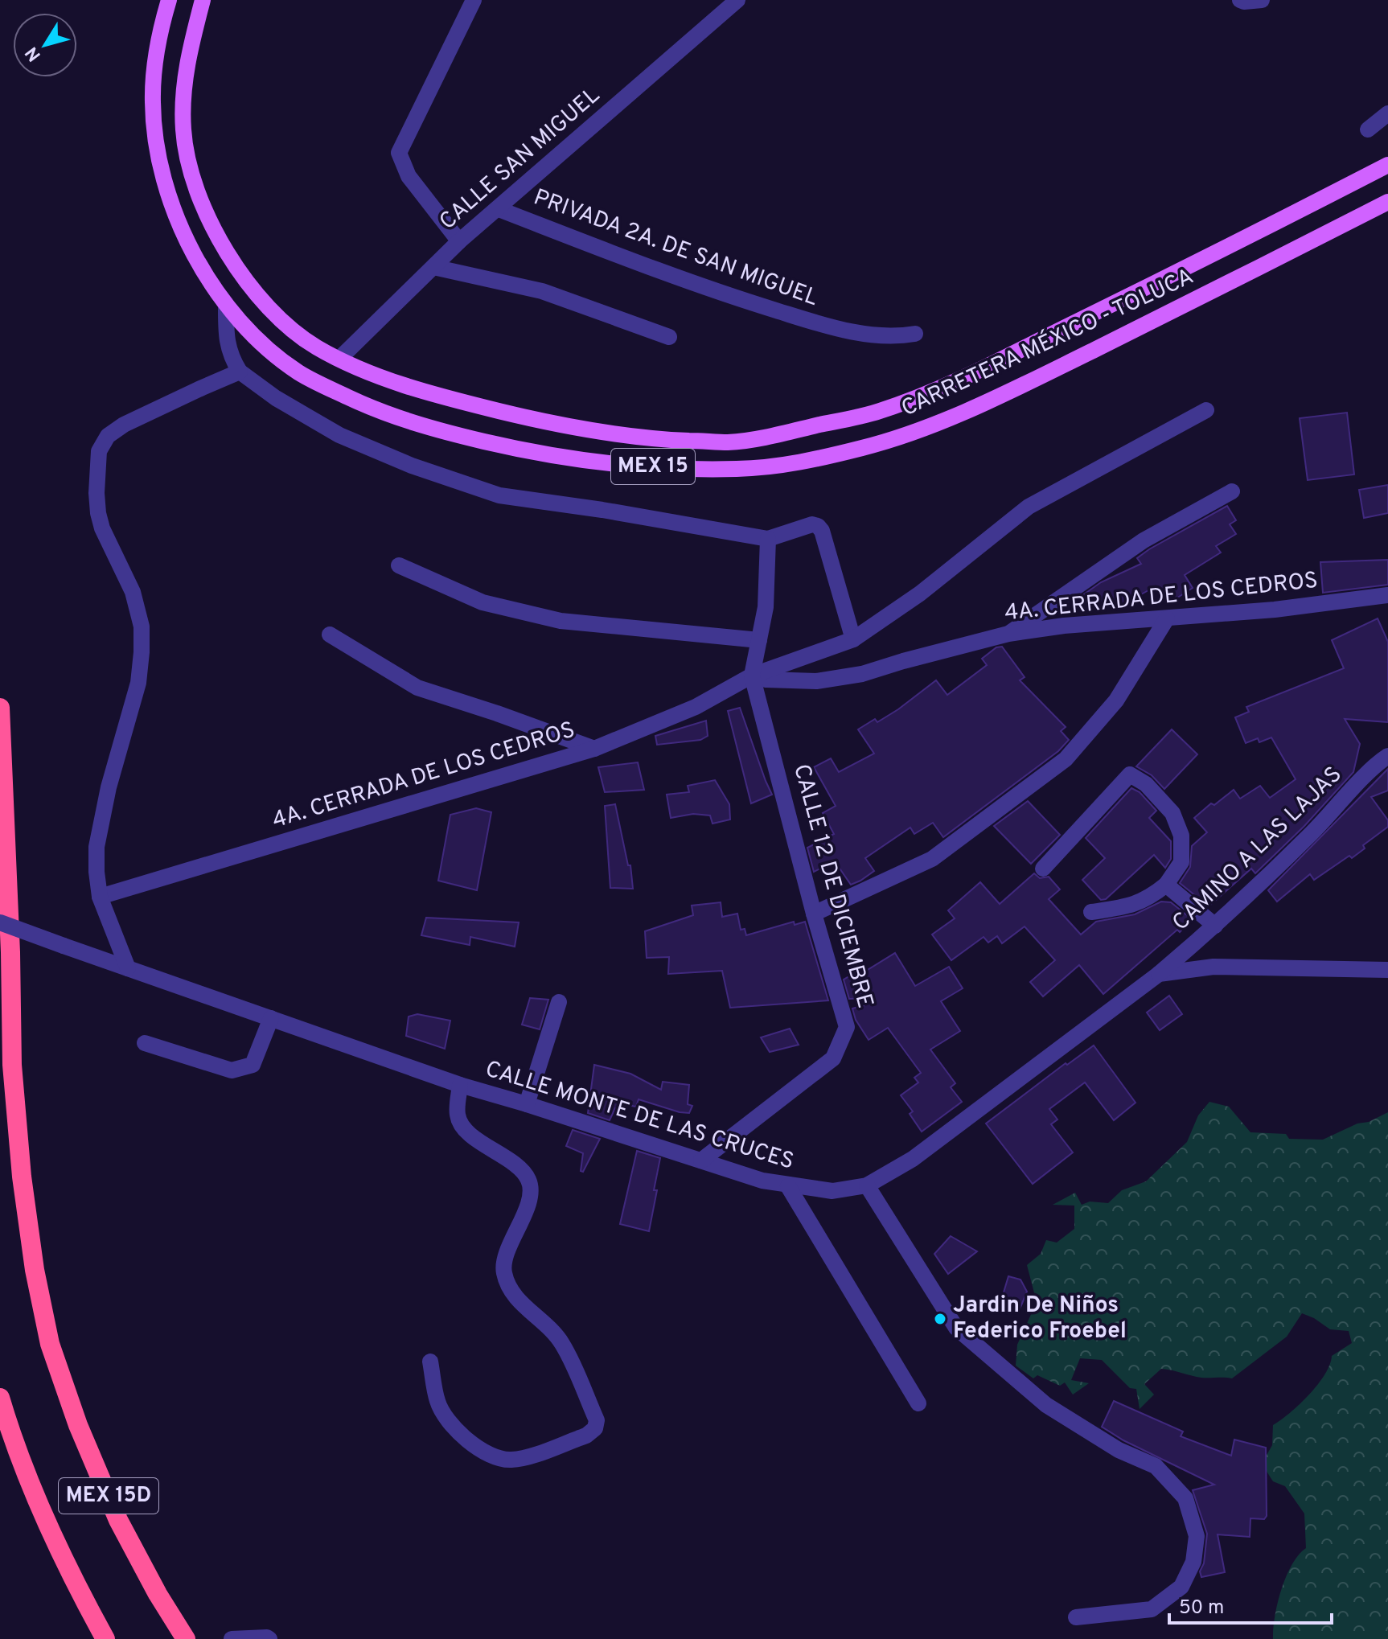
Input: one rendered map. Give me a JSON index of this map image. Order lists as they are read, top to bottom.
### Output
{
  "streets": {
    "highway": ["MEX 15D"],
    "main road": ["CARRETERA MÉXICO - TOLUCA", "MEX 15"],
    "street": [
      "CALLE SAN MIGUEL",
      "PRIVADA 2A. DE SAN MIGUEL",
      "4A. CERRADA DE LOS CEDROS",
      "CAMINO A LAS LAJAS",
      "CALLE 12 DE DICIEMBRE",
      "CALLE MONTE DE LAS CRUCES"
    ]
  },
  "crossings": [
    ["CALLE SAN MIGUEL", "PRIVADA 2A. DE SAN MIGUEL"],
    ["CALLE SAN MIGUEL", "CARRETERA MÉXICO - TOLUCA"],
    ["4A. CERRADA DE LOS CEDROS", "CALLE 12 DE DICIEMBRE"],
    ["CAMINO A LAS LAJAS", "CALLE MONTE DE LAS CRUCES"],
    ["CALLE 12 DE DICIEMBRE", "CALLE MONTE DE LAS CRUCES"]
  ],
  "places": ["Jardin De Niños Federico Froebel"],
  "scale_bar": "50 m",
  "north": "bottom left"
}
